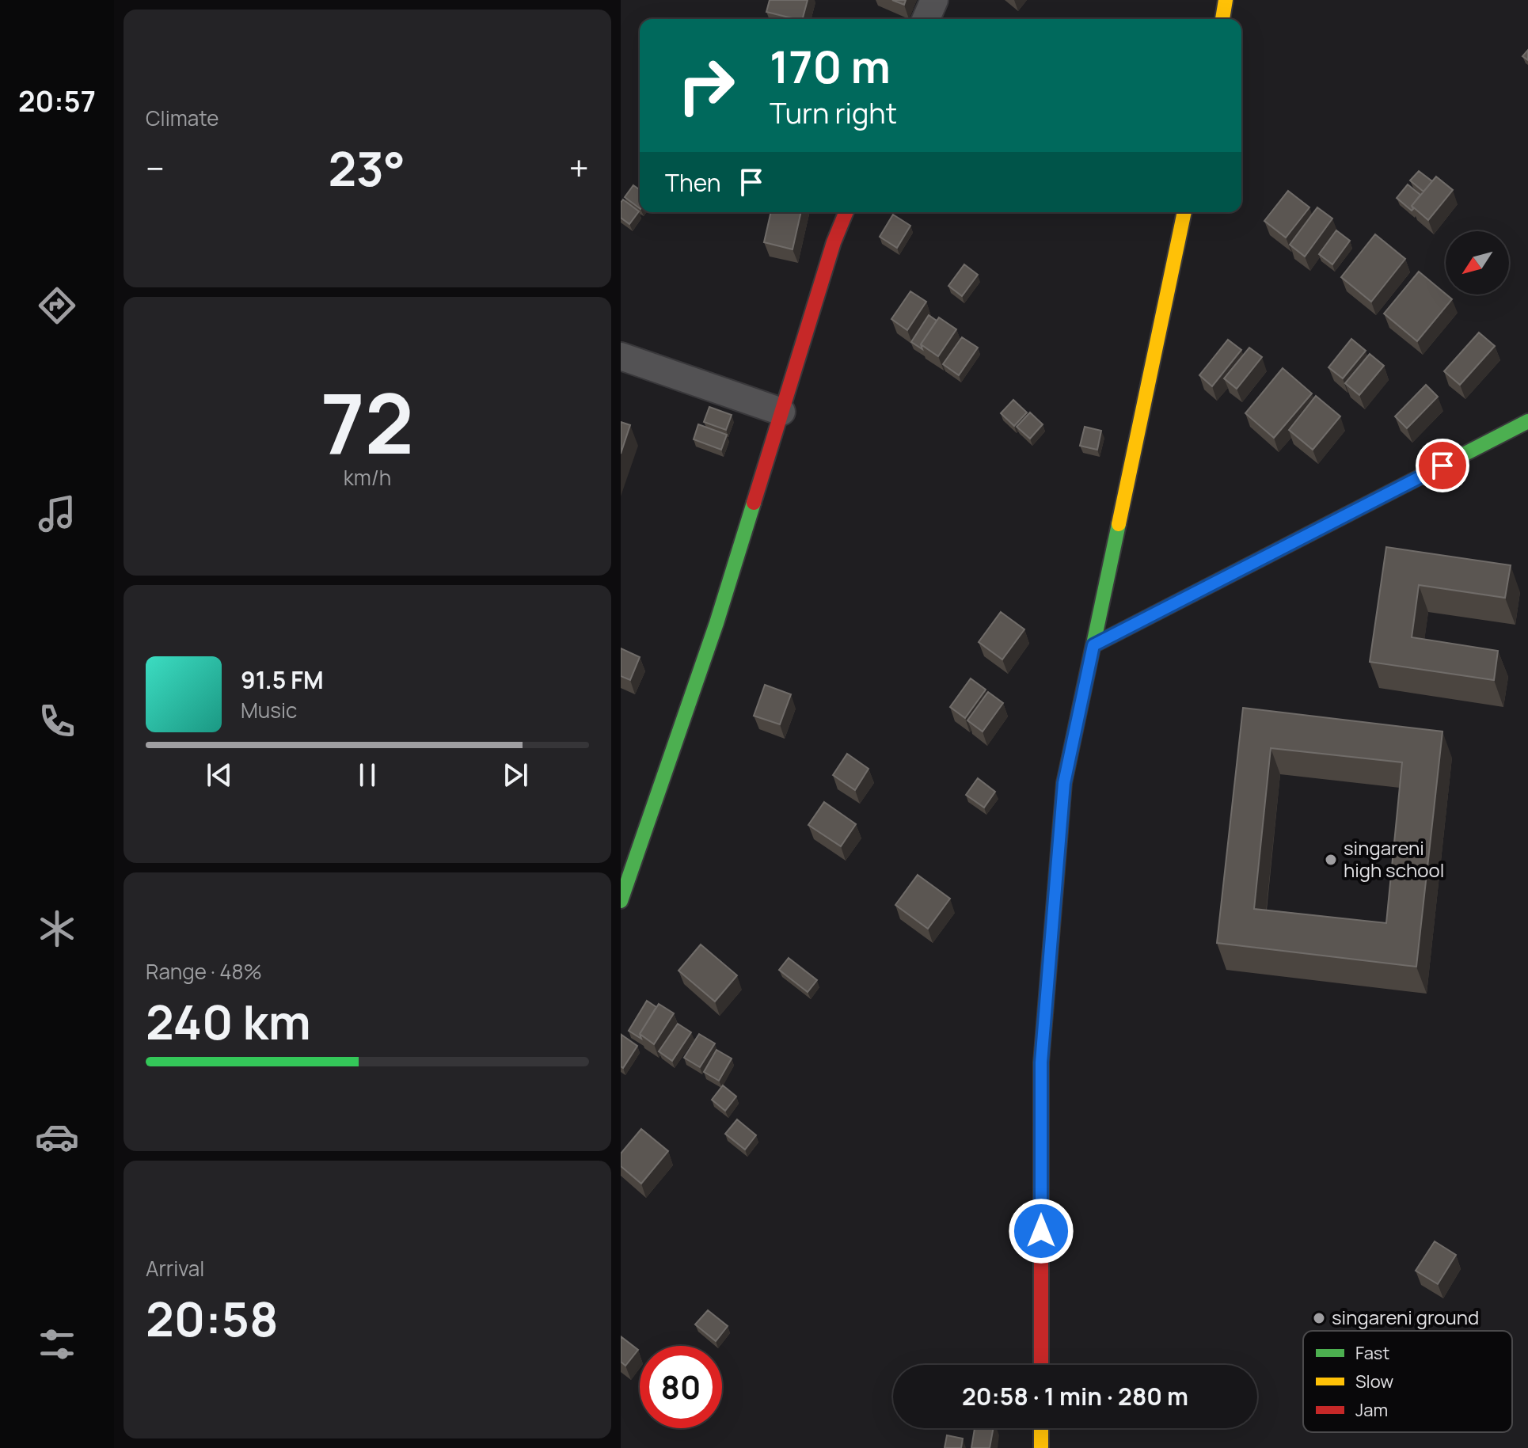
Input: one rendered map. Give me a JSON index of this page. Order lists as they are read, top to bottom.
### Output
{
  "places": ["singareni high school", "singareni ground"],
  "legend": ["Fast", "Slow", "Jam"],
  "north": "bottom left",
  "page": {
    "tabs": "20:57",
    "tile": [
      "Climate",
      ["72", "km/h"],
      ["Range · 48%", "240 km"],
      ["Arrival", "20:58"]
    ],
    "turn": ["170 m", "Turn right"],
    "heat": ["−", "23°", "+"],
    "then": "Then",
    "song": ["91.5 FM", "Music"],
    "limit": "80",
    "trip": "20:58 · 1 min · 280 m"
  }
}
